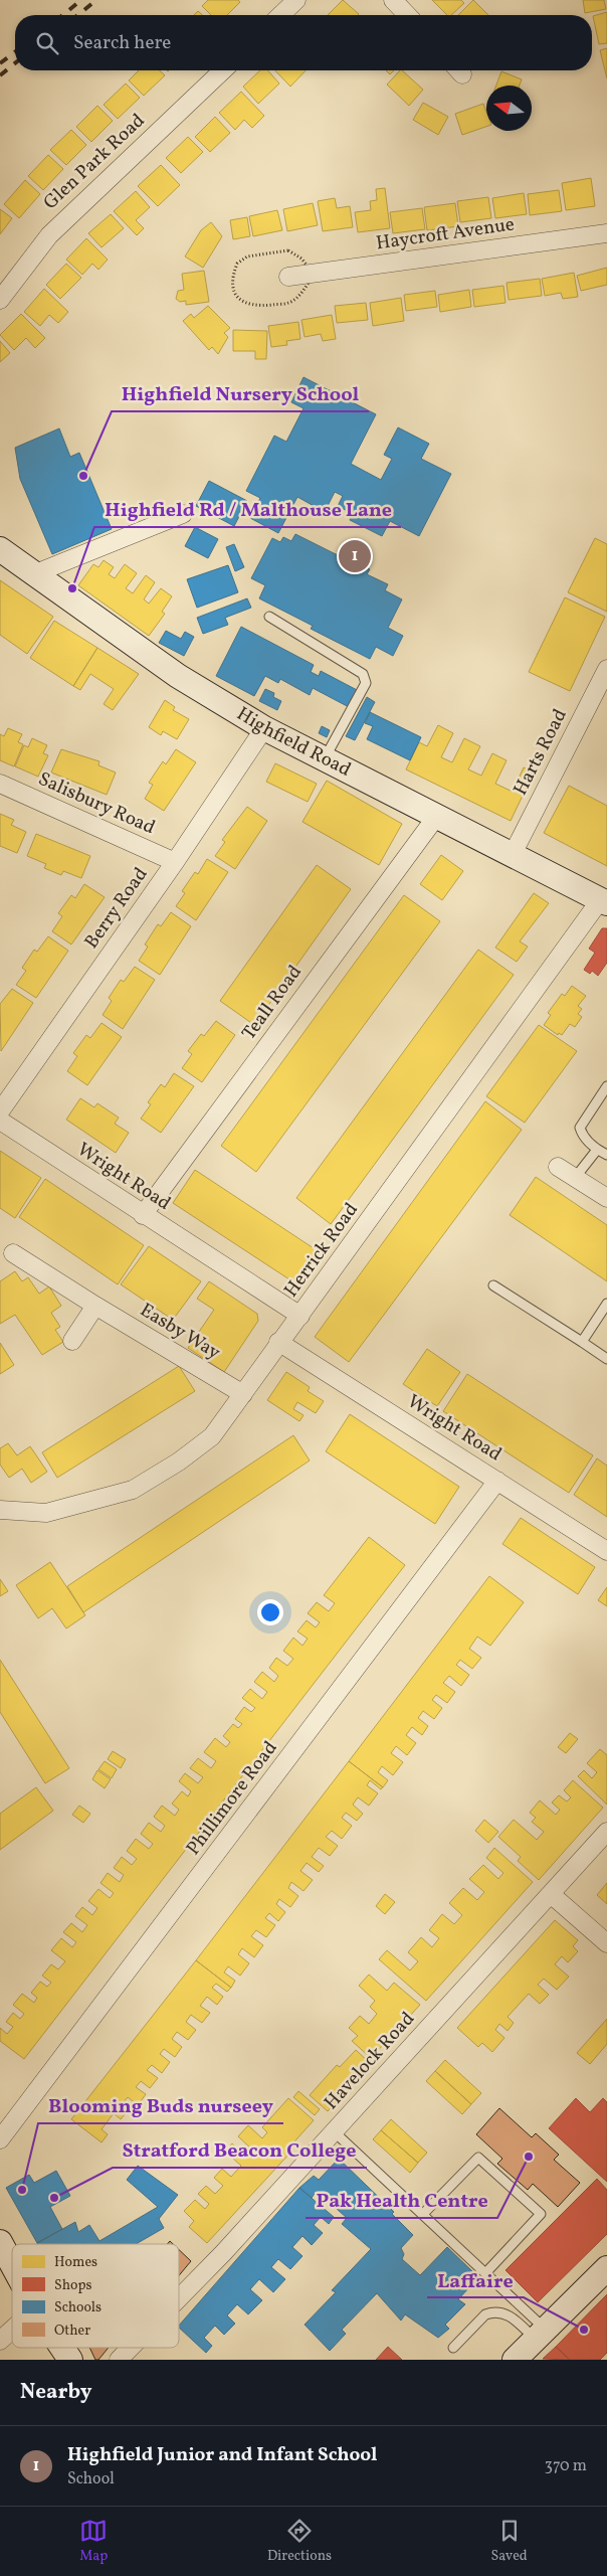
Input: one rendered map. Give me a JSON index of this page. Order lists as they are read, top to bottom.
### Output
{
  "streets": {
    "main road": ["Highfield Road"],
    "street": [
      "Glen Park Road",
      "Haycroft Avenue",
      "Harts Road",
      "Salisbury Road",
      "Berry Road",
      "Teall Road",
      "Wright Road",
      "Herrick Road",
      "Easby Way",
      "Phillimore Road",
      "Havelock Road"
    ]
  },
  "crossings": [
    ["Highfield Road", "Harts Road"],
    ["Highfield Road", "Berry Road"],
    ["Highfield Road", "Teall Road"],
    ["Highfield Road", "Herrick Road"],
    ["Salisbury Road", "Berry Road"],
    ["Teall Road", "Wright Road"],
    ["Wright Road", "Herrick Road"],
    ["Wright Road", "Phillimore Road"],
    ["Herrick Road", "Easby Way"]
  ],
  "places": [
    "Highfield Nursery School",
    "Highfield Rd / Malthouse Lane",
    "Pak Health Centre",
    "Blooming Buds nurseey",
    "Stratford Beacon College",
    "Laffaire"
  ],
  "legend": [
    "Homes",
    "Shops",
    "Schools",
    "Other"
  ],
  "north": "left",
  "page": {
    "search": "Search here",
    "pins": "1",
    "heading": "Nearby",
    "list": [
      {
        "mark": "1",
        "name": "Highfield Junior and Infant School",
        "note": "School",
        "value": "370 m"
      }
    ],
    "nav": ["Map", "Directions", "Saved"]
  }
}
